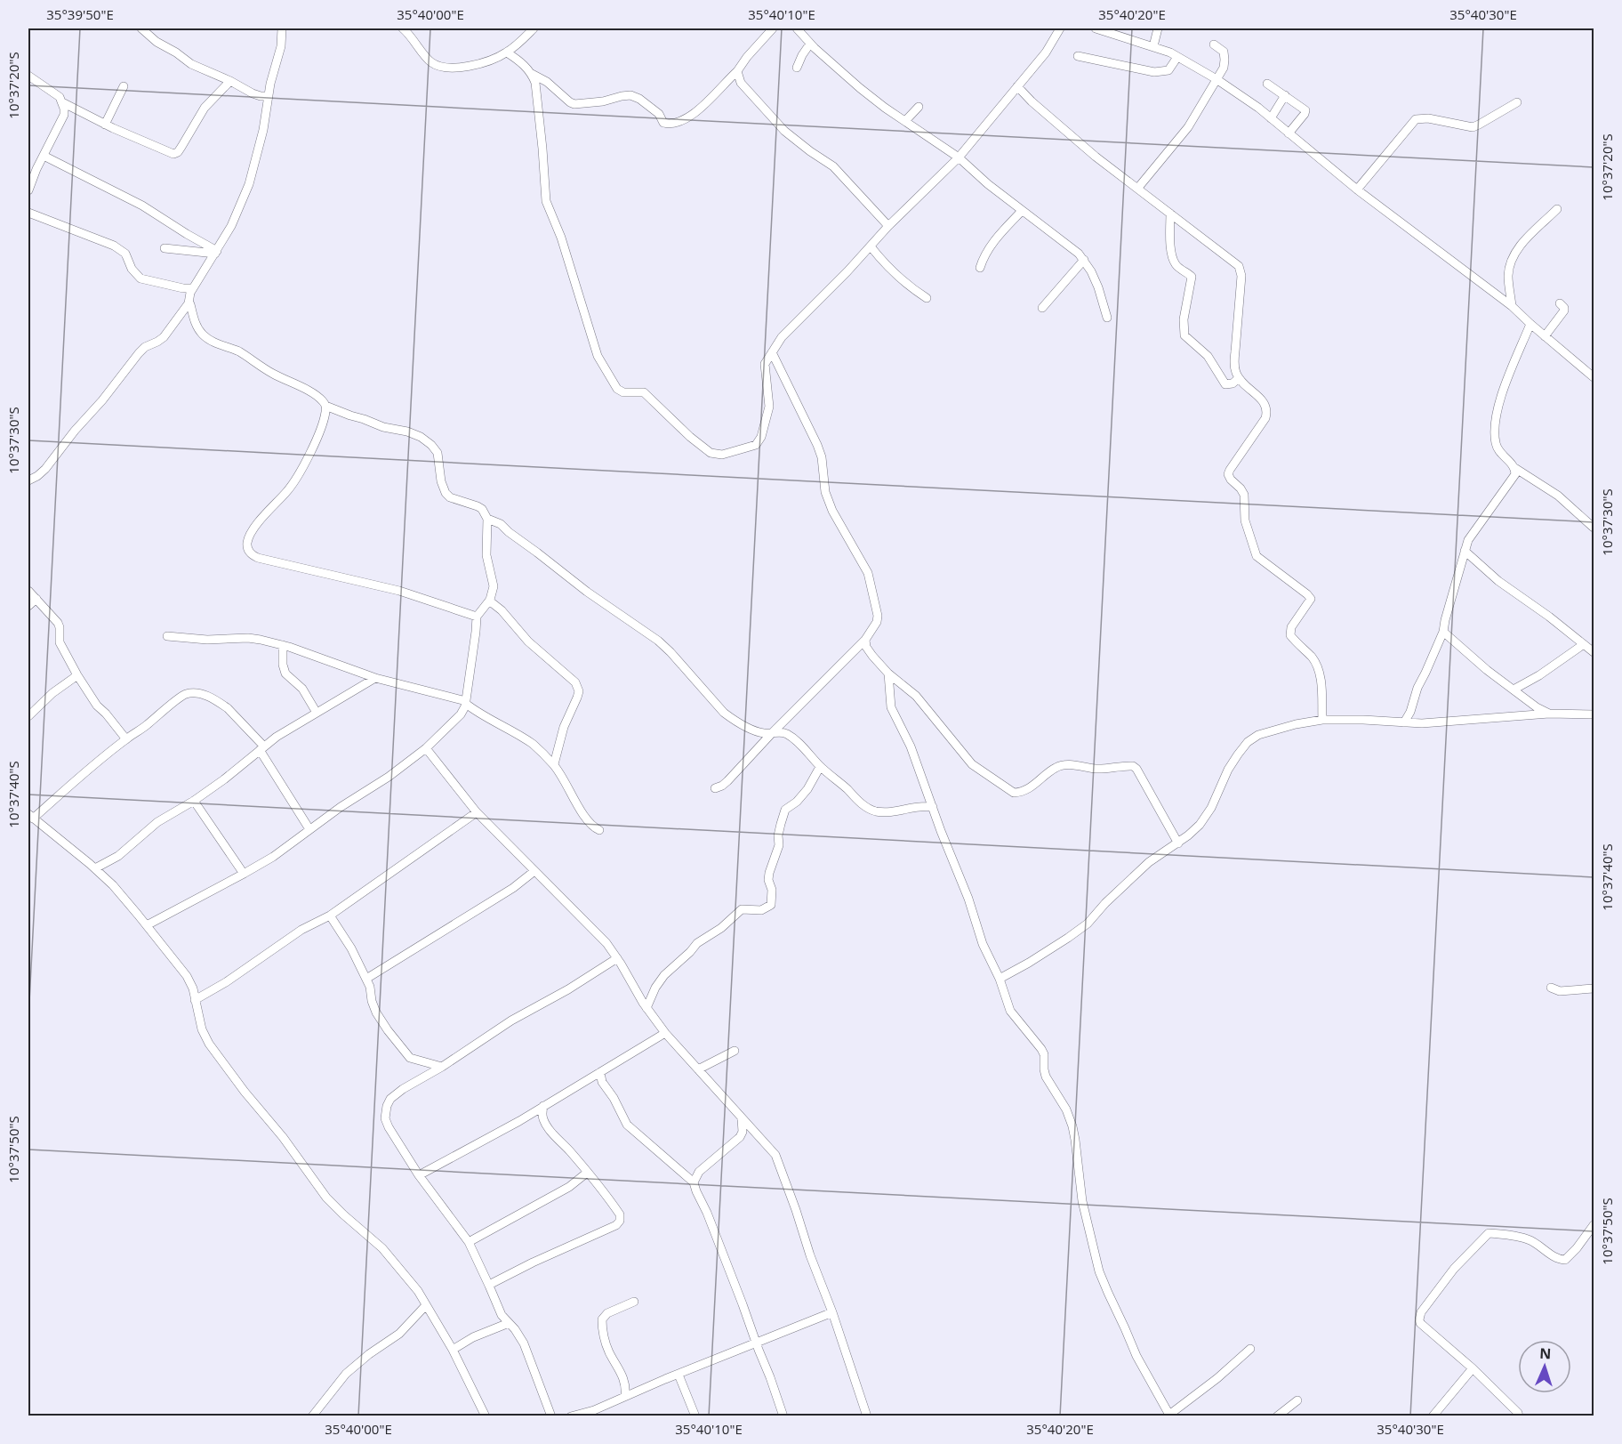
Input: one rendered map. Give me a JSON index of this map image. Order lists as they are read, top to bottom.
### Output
{
  "north": "top",
  "coordinates": [
    "35°39'50\"E",
    "35°40'00\"E",
    "35°40'10\"E",
    "35°40'20\"E",
    "35°40'30\"E",
    "10°37'20\"S",
    "10°37'30\"S",
    "10°37'40\"S",
    "10°37'50\"S"
  ]
}
